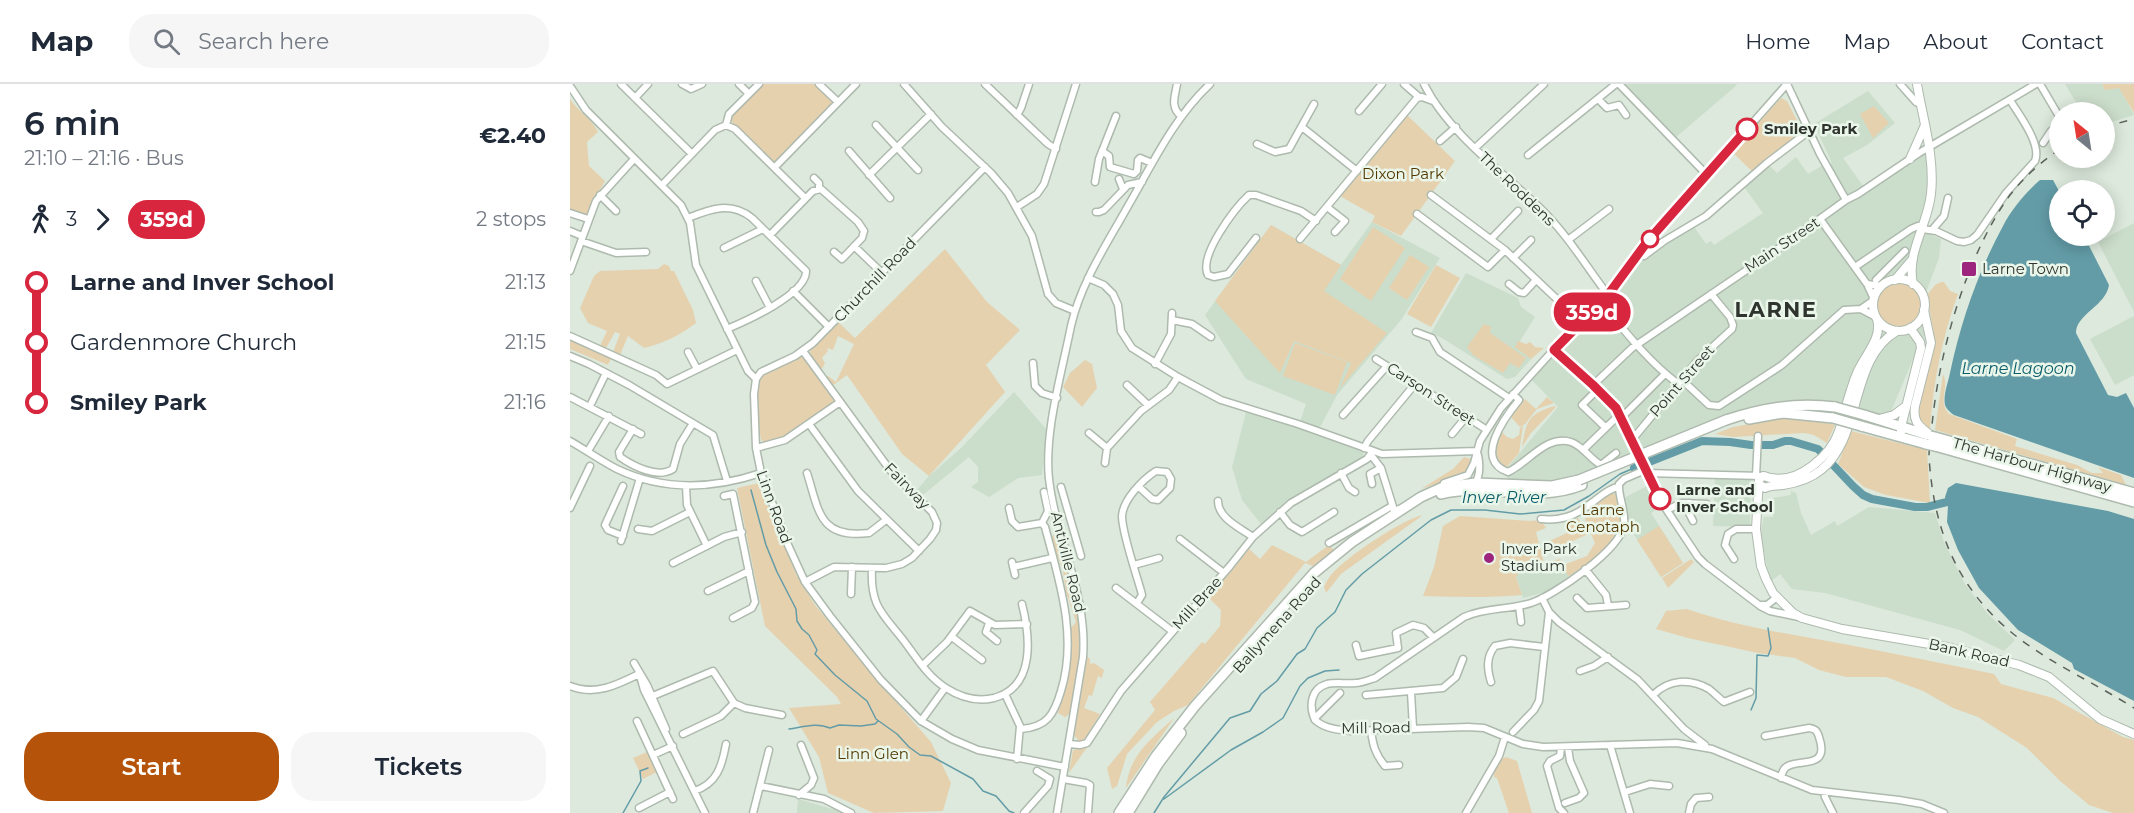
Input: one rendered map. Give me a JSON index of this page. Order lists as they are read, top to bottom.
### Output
{
  "streets": {
    "highway": ["The Harbour Highway", "Ballymena Road"],
    "main road": ["Bank Road"],
    "street": [
      "The Roddens",
      "Main Street",
      "Churchill Road",
      "Point Street",
      "Carson Street",
      "Fairway",
      "Linn Road",
      "Antiville Road",
      "Mill Brae",
      "Mill Road"
    ]
  },
  "crossings": [
    ["Main Street", "Point Street"],
    ["Churchill Road", "Fairway"],
    ["Churchill Road", "Linn Road"],
    ["Fairway", "Linn Road"],
    ["Linn Road", "Antiville Road"],
    ["Antiville Road", "Mill Brae"]
  ],
  "districts": ["LARNE"],
  "water": ["Larne Lagoon", "Inver River"],
  "parks": ["Dixon Park", "Larne Cenotaph", "Linn Glen"],
  "places": {
    "other": ["Smiley Park", "Larne and Inver School", "Inver Park Stadium"],
    "transit": ["Larne Town"]
  },
  "lines": ["bus line 359d"],
  "north": "top left",
  "page": {
    "header": "Map",
    "search": "Search here",
    "nav": [
      "Home",
      "Map",
      "About",
      "Contact"
    ],
    "heading": ["6 min", "21:10 – 21:16 · Bus", "€2.40"],
    "on_map": "359d",
    "legs": ["3", "359d", "2 stops"],
    "list": [
      {
        "name": "Larne and Inver School",
        "value": "21:13"
      },
      {
        "name": "Gardenmore Church",
        "value": "21:15"
      },
      {
        "name": "Smiley Park",
        "value": "21:16"
      }
    ],
    "buttons": ["Start", "Tickets"]
  }
}
